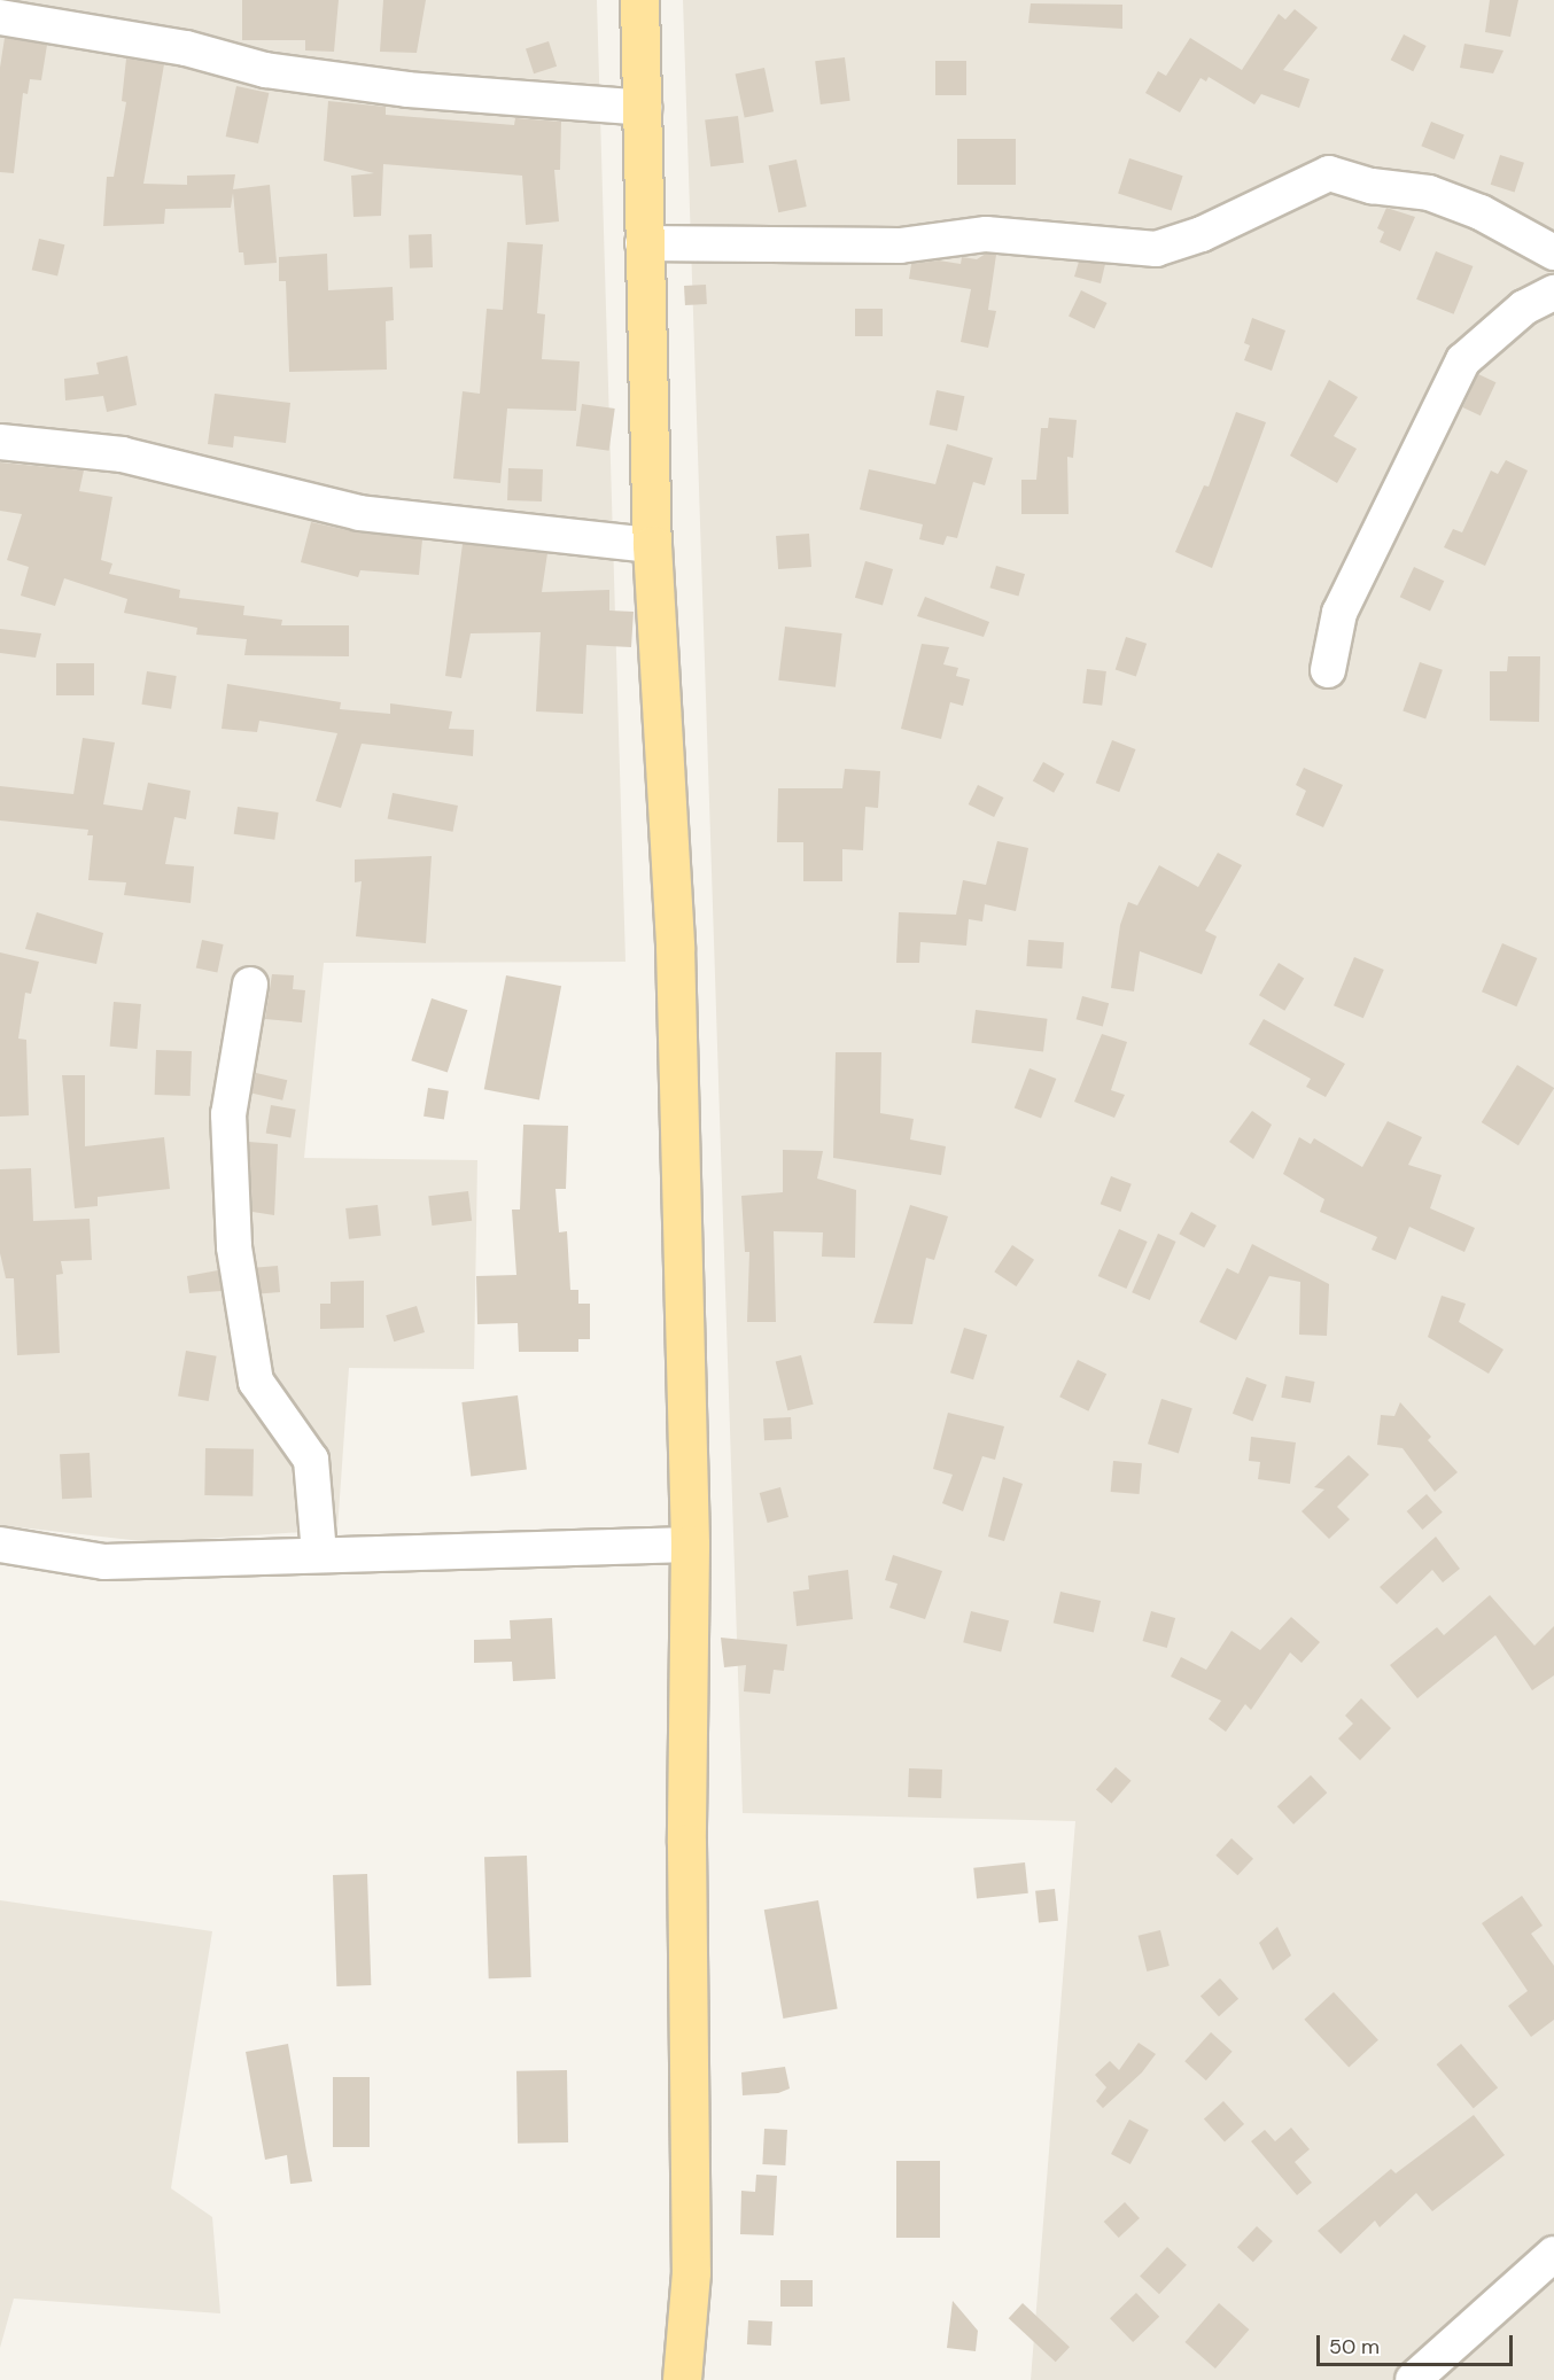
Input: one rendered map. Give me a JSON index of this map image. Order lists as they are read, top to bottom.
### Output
{
  "scale_bar": "50 m"
}
